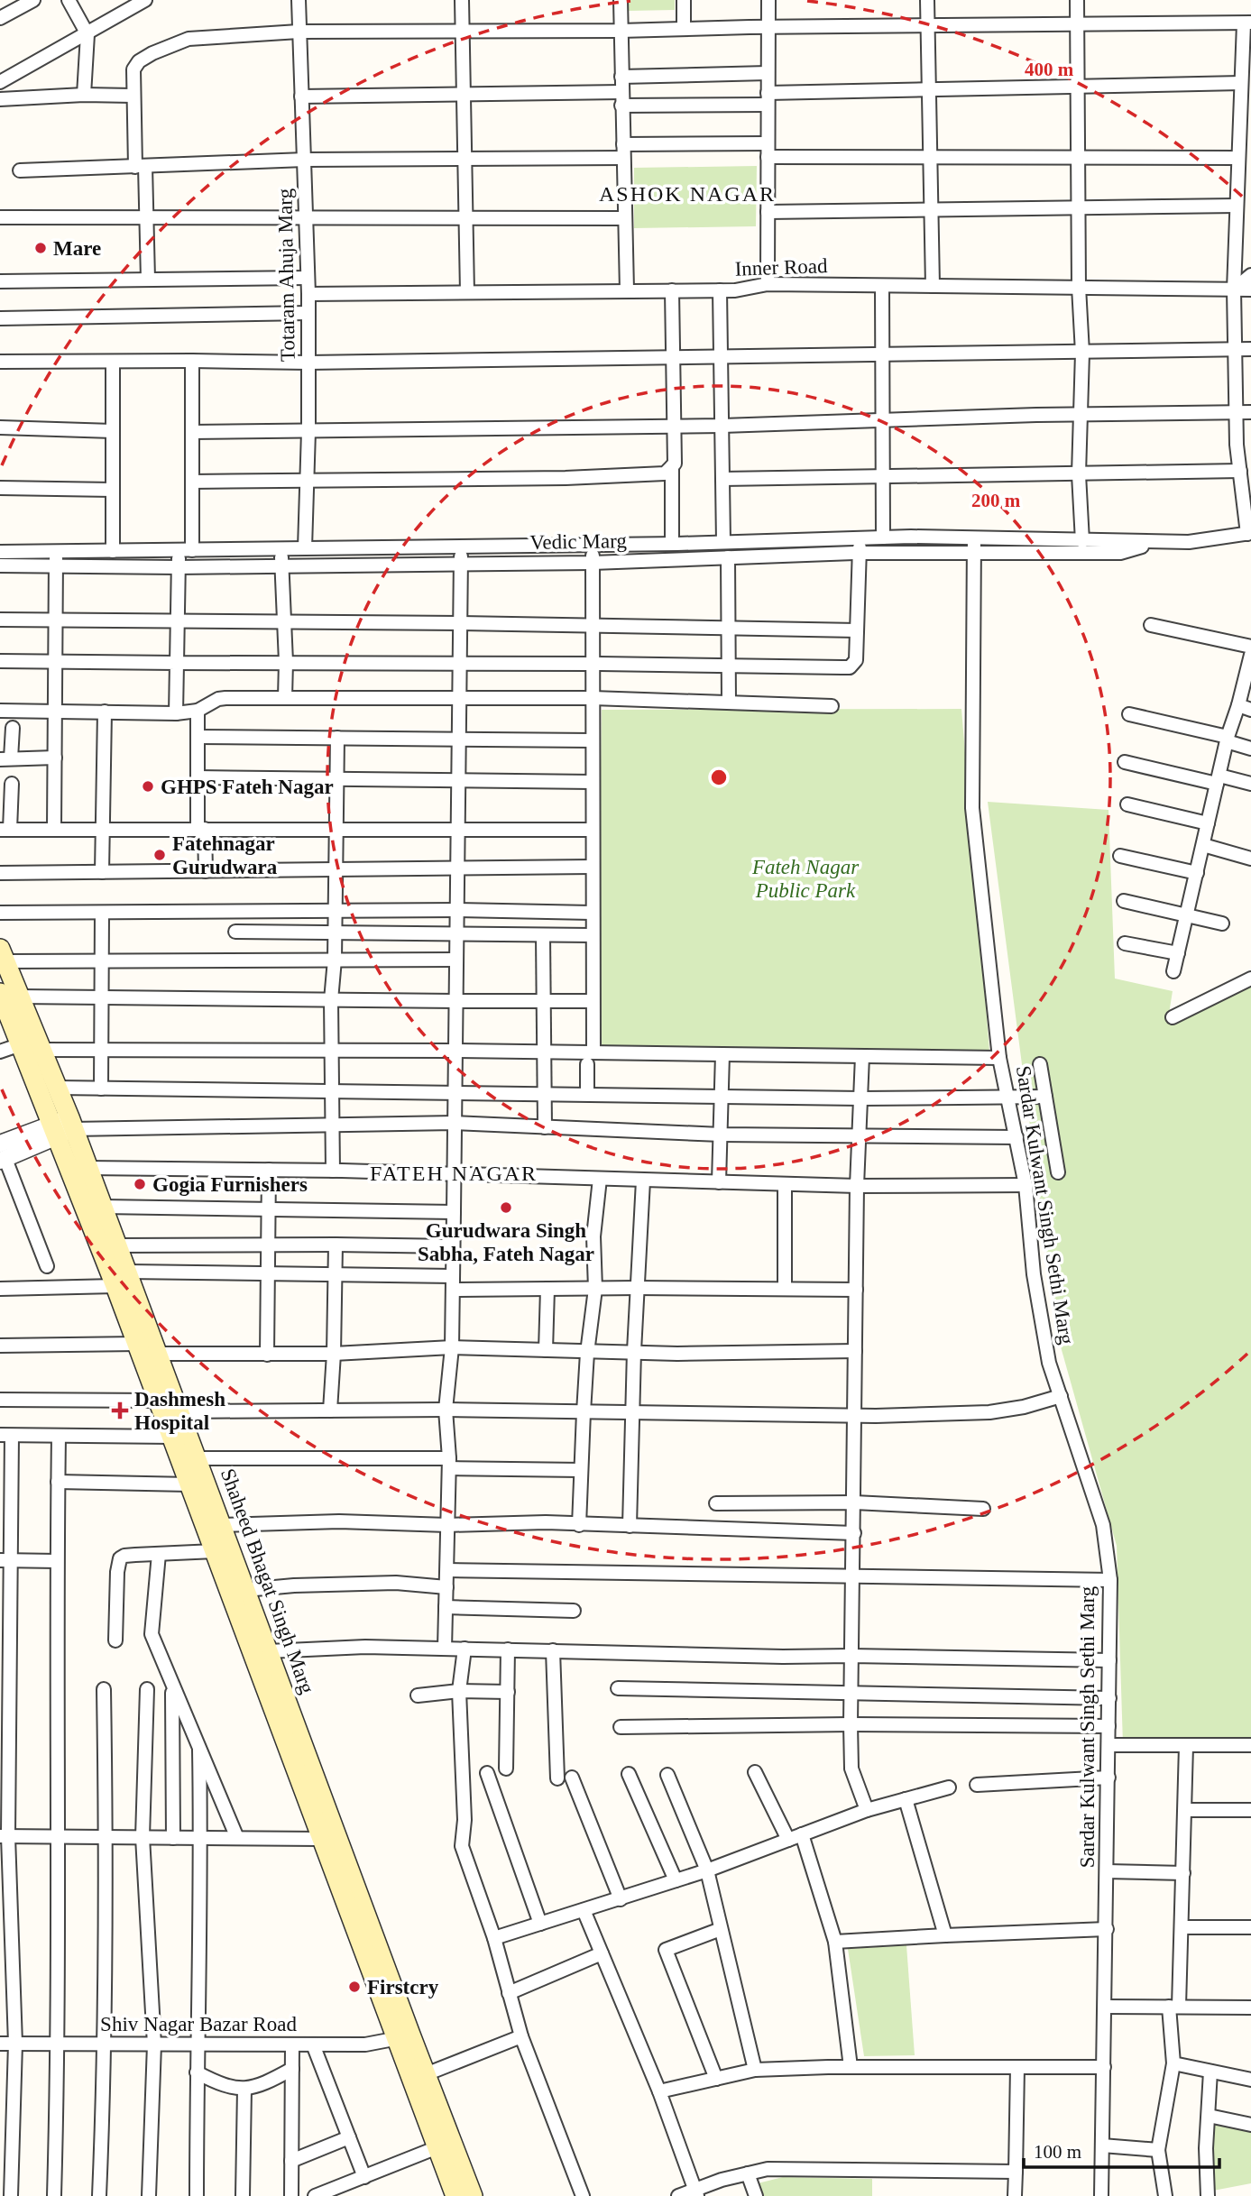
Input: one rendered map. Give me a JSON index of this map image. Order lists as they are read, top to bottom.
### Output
{
  "streets": {
    "main road": ["Shaheed Bhagat Singh Marg"],
    "street": [
      "Inner Road",
      "Totaram Ahuja Marg",
      "Vedic Marg",
      "Sardar Kulwant Singh Sethi Marg",
      "Shiv Nagar Bazar Road"
    ]
  },
  "crossings": [
    ["Inner Road", "Totaram Ahuja Marg"],
    ["Totaram Ahuja Marg", "Vedic Marg"],
    ["Vedic Marg", "Sardar Kulwant Singh Sethi Marg"],
    ["Shaheed Bhagat Singh Marg", "Shiv Nagar Bazar Road"]
  ],
  "districts": ["ASHOK NAGAR", "FATEH NAGAR"],
  "parks": ["Fateh Nagar Public Park"],
  "places": {
    "other": [
      "Mare",
      "GHPS Fateh Nagar",
      "Fatehnagar Gurudwara",
      "Gogia Furnishers",
      "Gurudwara Singh Sabha, Fateh Nagar",
      "Firstcry"
    ],
    "health": ["Dashmesh Hospital"]
  },
  "scale_bar": "100 m",
  "rings": ["400 m", "200 m"]
}
